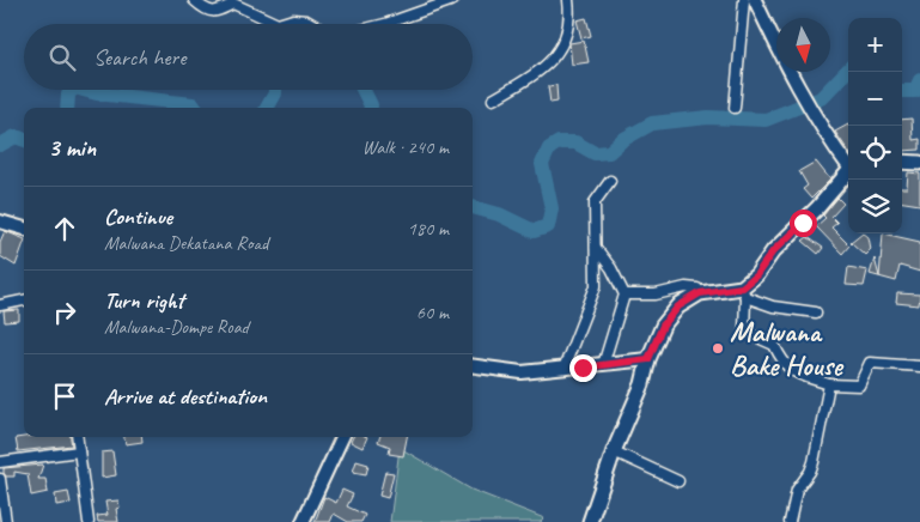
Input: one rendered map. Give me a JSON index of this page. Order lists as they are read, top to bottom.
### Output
{
  "places": ["Malwana Bake House"],
  "north": "bottom",
  "page": {
    "map_buttons": ["+", "−"],
    "search": "Search here",
    "heading": ["3 min", "Walk · 240 m"],
    "list": [
      ["Continue", "Malwana Dekatana Road", "180 m"],
      ["Turn right", "Malwana-Dompe Road", "60 m"],
      "Arrive at destination"
    ]
  }
}
